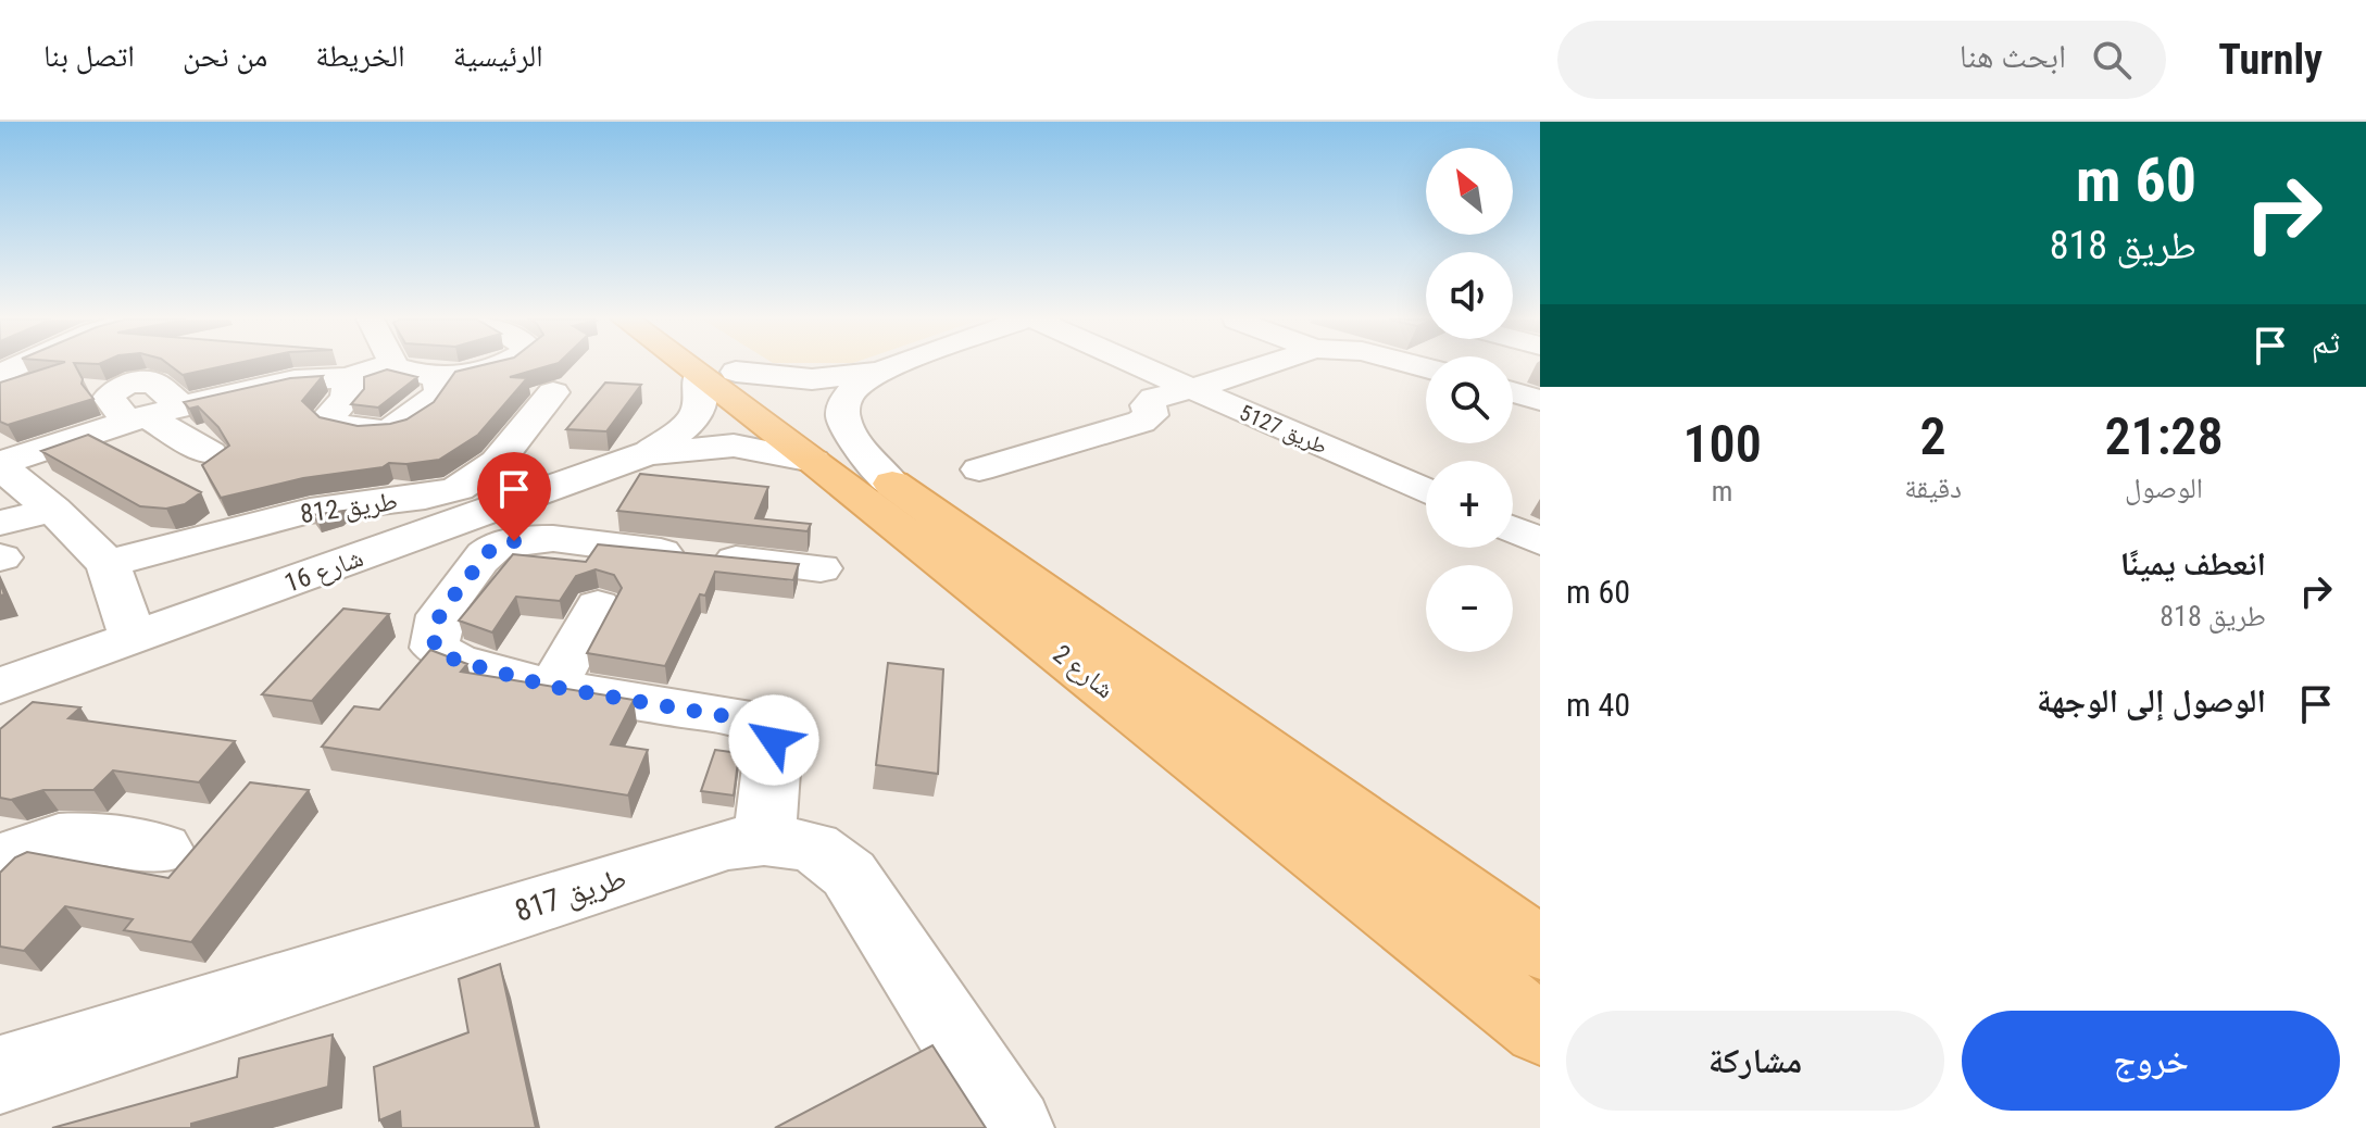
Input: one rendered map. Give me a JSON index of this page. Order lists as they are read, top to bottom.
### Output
{
  "streets": {
    "main road": ["شارع 2"],
    "street": [
      "طريق 5127",
      "طريق 812",
      "شارع 16",
      "طريق 817"
    ]
  },
  "crossings": [
    ["طريق 5127", "شارع 16"],
    ["طريق 5127", "شارع 2"],
    ["شارع 16", "شارع 2"]
  ],
  "north": "top left",
  "page": {
    "header": "Turnly",
    "search": "ابحث هنا",
    "nav": [
      "الرئيسية",
      "الخريطة",
      "من نحن",
      "اتصل بنا"
    ],
    "turn": ["60 m", "طريق 818"],
    "map_buttons": ["+", "−"],
    "then": "ثم",
    "eta": [
      "21:28",
      "الوصول",
      "2",
      "دقيقة",
      "100",
      "m"
    ],
    "list": [
      {
        "name": "انعطف يمينًا",
        "note": "طريق 818",
        "value": "60 m"
      },
      {
        "name": "الوصول إلى الوجهة",
        "value": "40 m"
      }
    ],
    "buttons": ["خروج", "مشاركة"]
  }
}
